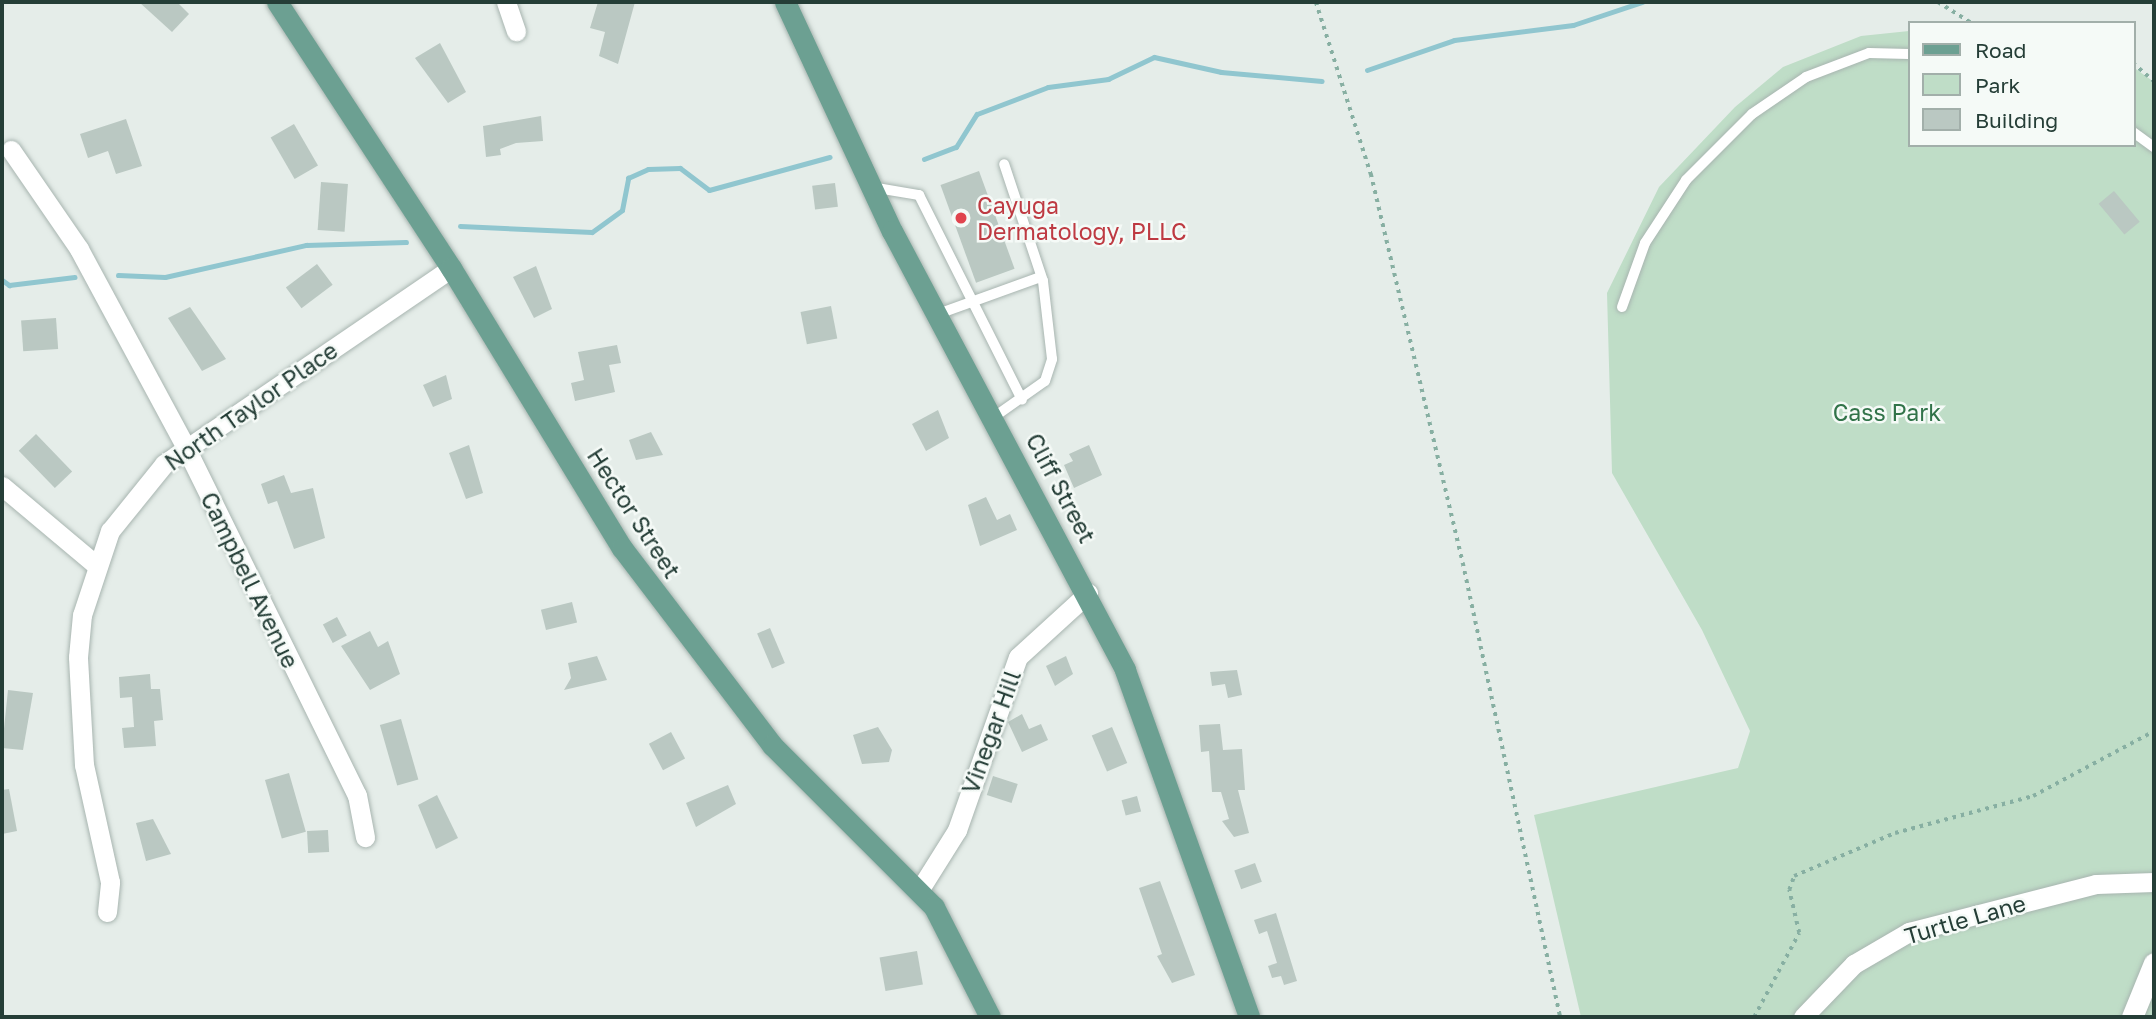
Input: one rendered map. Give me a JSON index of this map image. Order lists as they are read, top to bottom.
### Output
{
  "streets": {
    "main road": ["Cliff Street", "Hector Street"],
    "street": [
      "North Taylor Place",
      "Campbell Avenue",
      "Vinegar Hill",
      "Turtle Lane"
    ]
  },
  "crossings": [
    ["North Taylor Place", "Hector Street"],
    ["North Taylor Place", "Campbell Avenue"],
    ["Cliff Street", "Vinegar Hill"],
    ["Hector Street", "Vinegar Hill"]
  ],
  "parks": ["Cass Park"],
  "places": ["Cayuga Dermatology, PLLC"],
  "legend": ["Road", "Park", "Building"]
}
